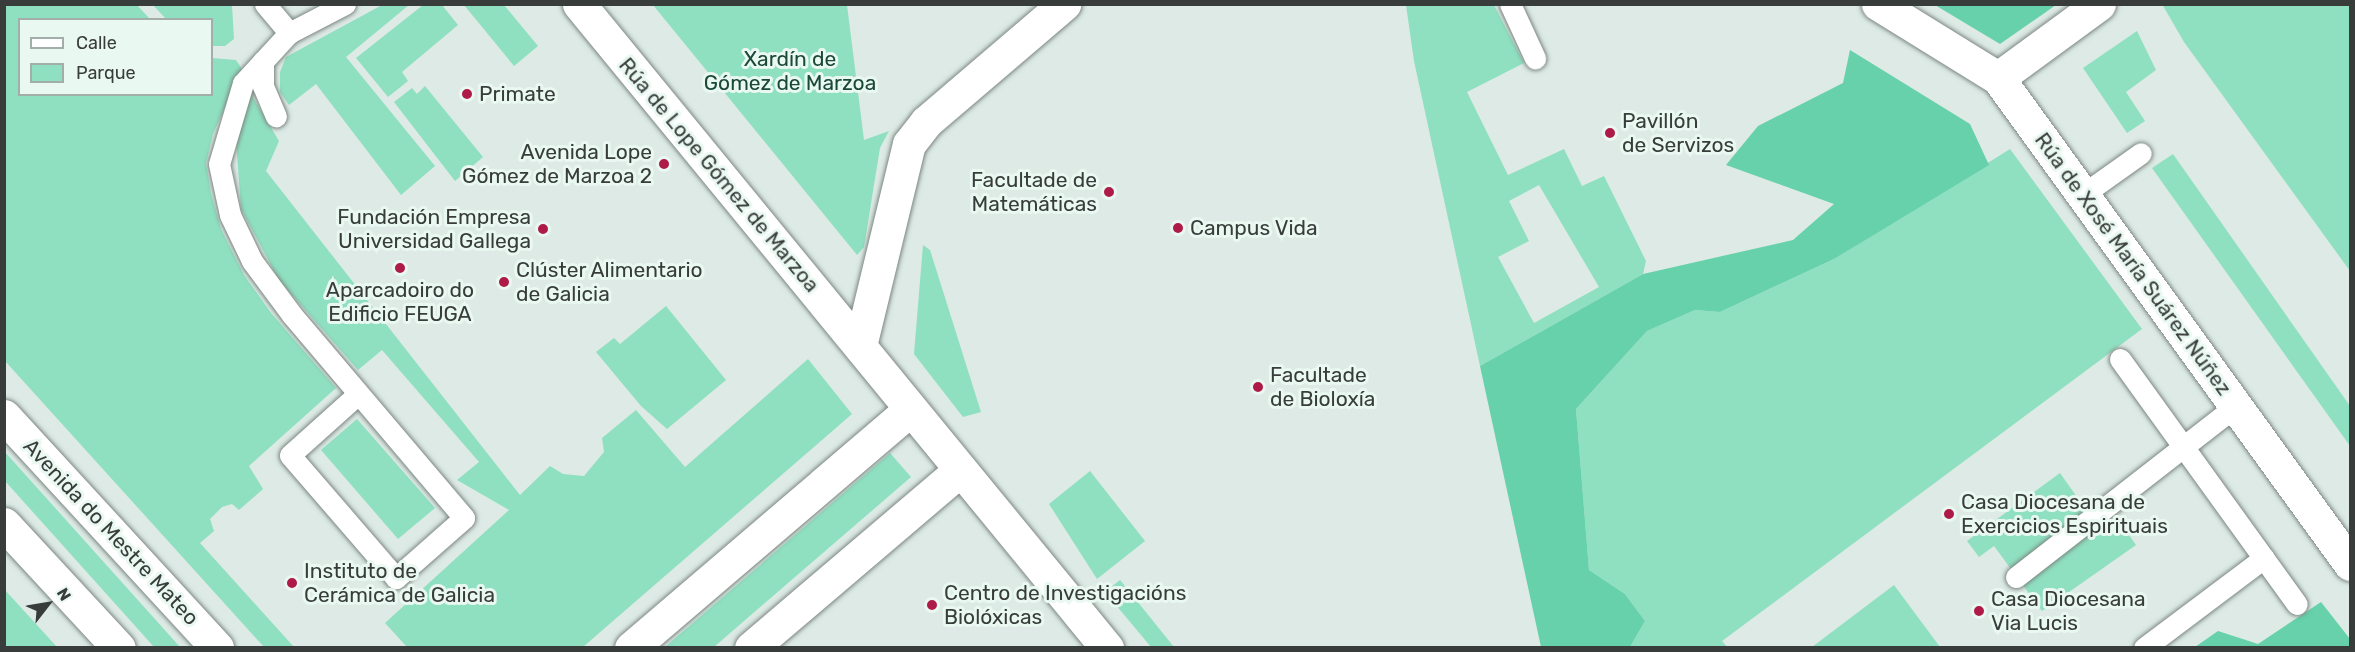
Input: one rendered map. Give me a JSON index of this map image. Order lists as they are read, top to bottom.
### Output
{
  "streets": {
    "street": ["Rúa de Lope Gómez de Marzoa", "Rúa de Xosé María Suárez Núñez", "Avenida do Mestre Mateo"]
  },
  "parks": ["Xardín de Gómez de Marzoa"],
  "places": [
    "Primate",
    "Pavillón de Servizos",
    "Avenida Lope Gómez de Marzoa 2",
    "Facultade de Matemáticas",
    "Campus Vida",
    "Fundación Empresa Universidad Gallega",
    "Aparcadoiro do Edificio FEUGA",
    "Clúster Alimentario de Galicia",
    "Facultade de Bioloxía",
    "Casa Diocesana de Exercicios Espirituais",
    "Instituto de Cerámica de Galicia",
    "Centro de Investigacións Biolóxicas",
    "Casa Diocesana Via Lucis"
  ],
  "legend": ["Calle", "Parque"],
  "north": "top right"
}
